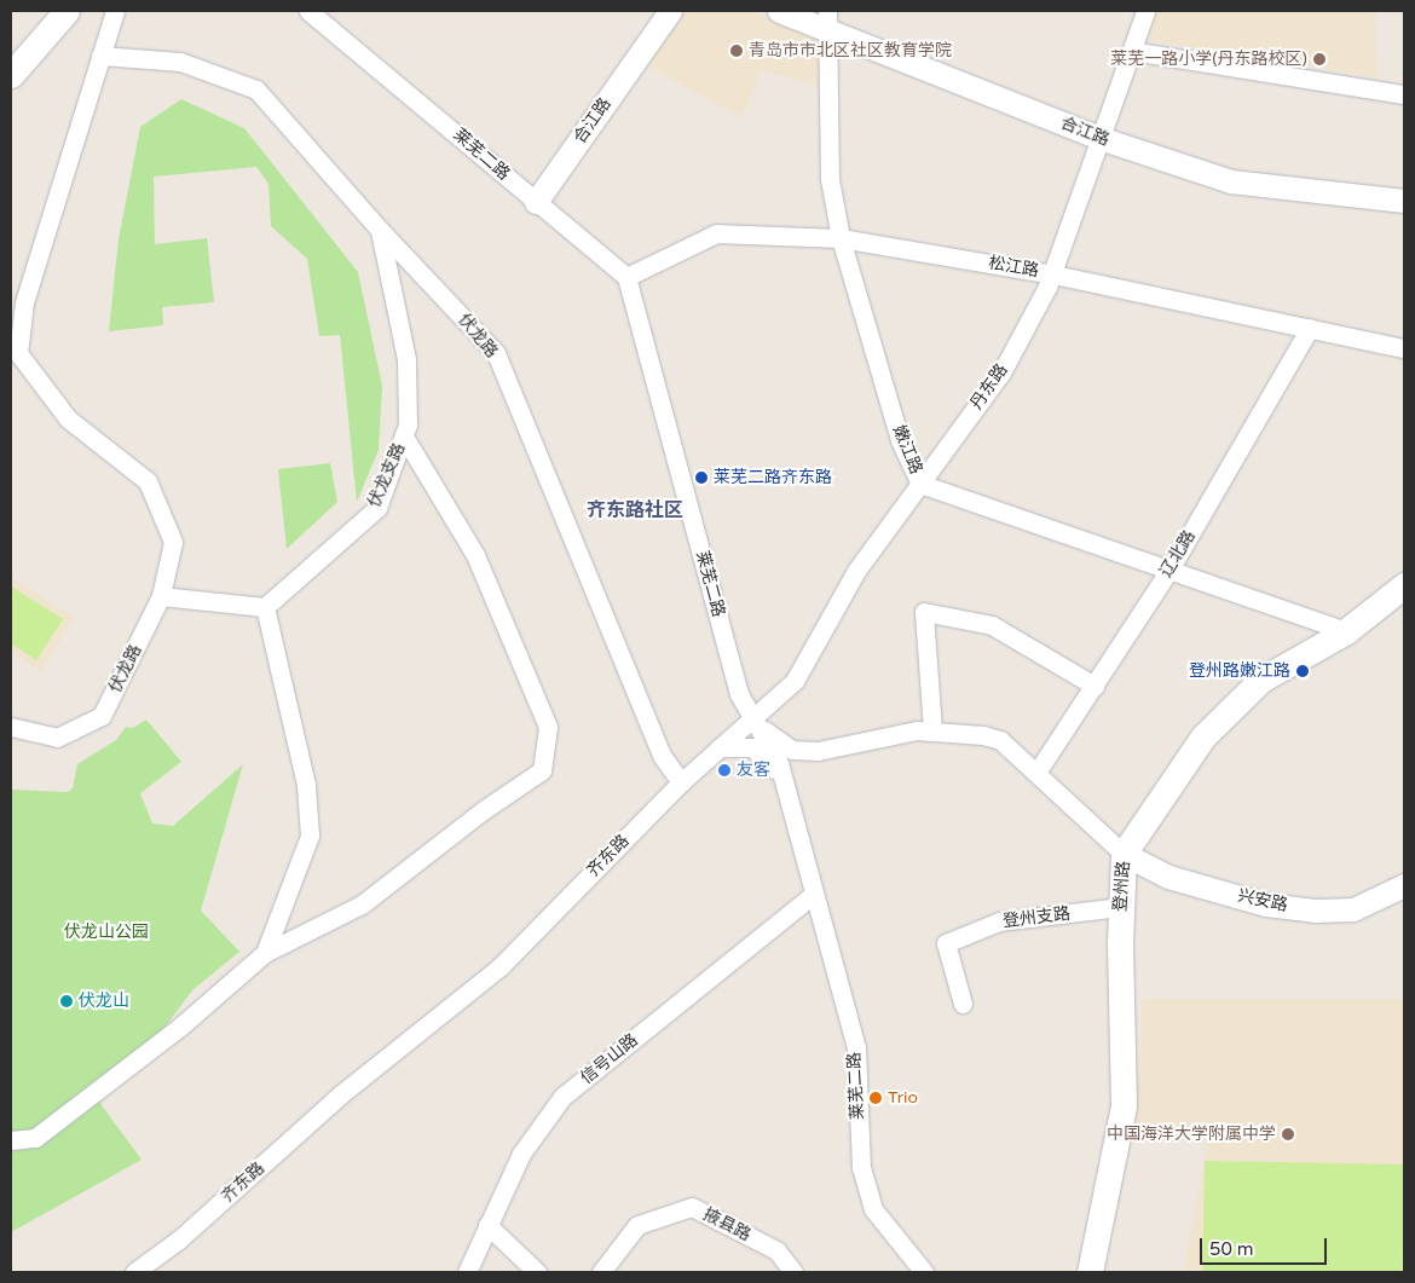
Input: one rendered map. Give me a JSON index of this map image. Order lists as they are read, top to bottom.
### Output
{
  "streets": {
    "main road": ["登州路"],
    "street": [
      "合江路",
      "莱芜二路",
      "松江路",
      "伏龙路",
      "丹东路",
      "嫩江路",
      "伏龙支路",
      "辽北路",
      "齐东路",
      "兴安路",
      "登州支路",
      "信号山路",
      "掖县路"
    ]
  },
  "crossings": [
    ["合江路", "莱芜二路"],
    ["合江路", "丹东路"],
    ["合江路", "嫩江路"],
    ["莱芜二路", "松江路"],
    ["莱芜二路", "丹东路"],
    ["莱芜二路", "齐东路"],
    ["莱芜二路", "信号山路"],
    ["松江路", "丹东路"],
    ["松江路", "嫩江路"],
    ["松江路", "辽北路"],
    ["伏龙路", "伏龙支路"],
    ["伏龙路", "齐东路"],
    ["丹东路", "嫩江路"],
    ["丹东路", "齐东路"],
    ["嫩江路", "辽北路"],
    ["嫩江路", "登州路"],
    ["登州路", "兴安路"],
    ["登州路", "登州支路"]
  ],
  "districts": ["齐东路社区"],
  "parks": ["伏龙山公园"],
  "places": [
    "青岛市市北区社区教育学院",
    "莱芜一路小学(丹东路校区)",
    "莱芜二路齐东路",
    "登州路嫩江路",
    "友客",
    "伏龙山",
    "Trio",
    "中国海洋大学附属中学"
  ],
  "scale_bar": "50 m"
}
